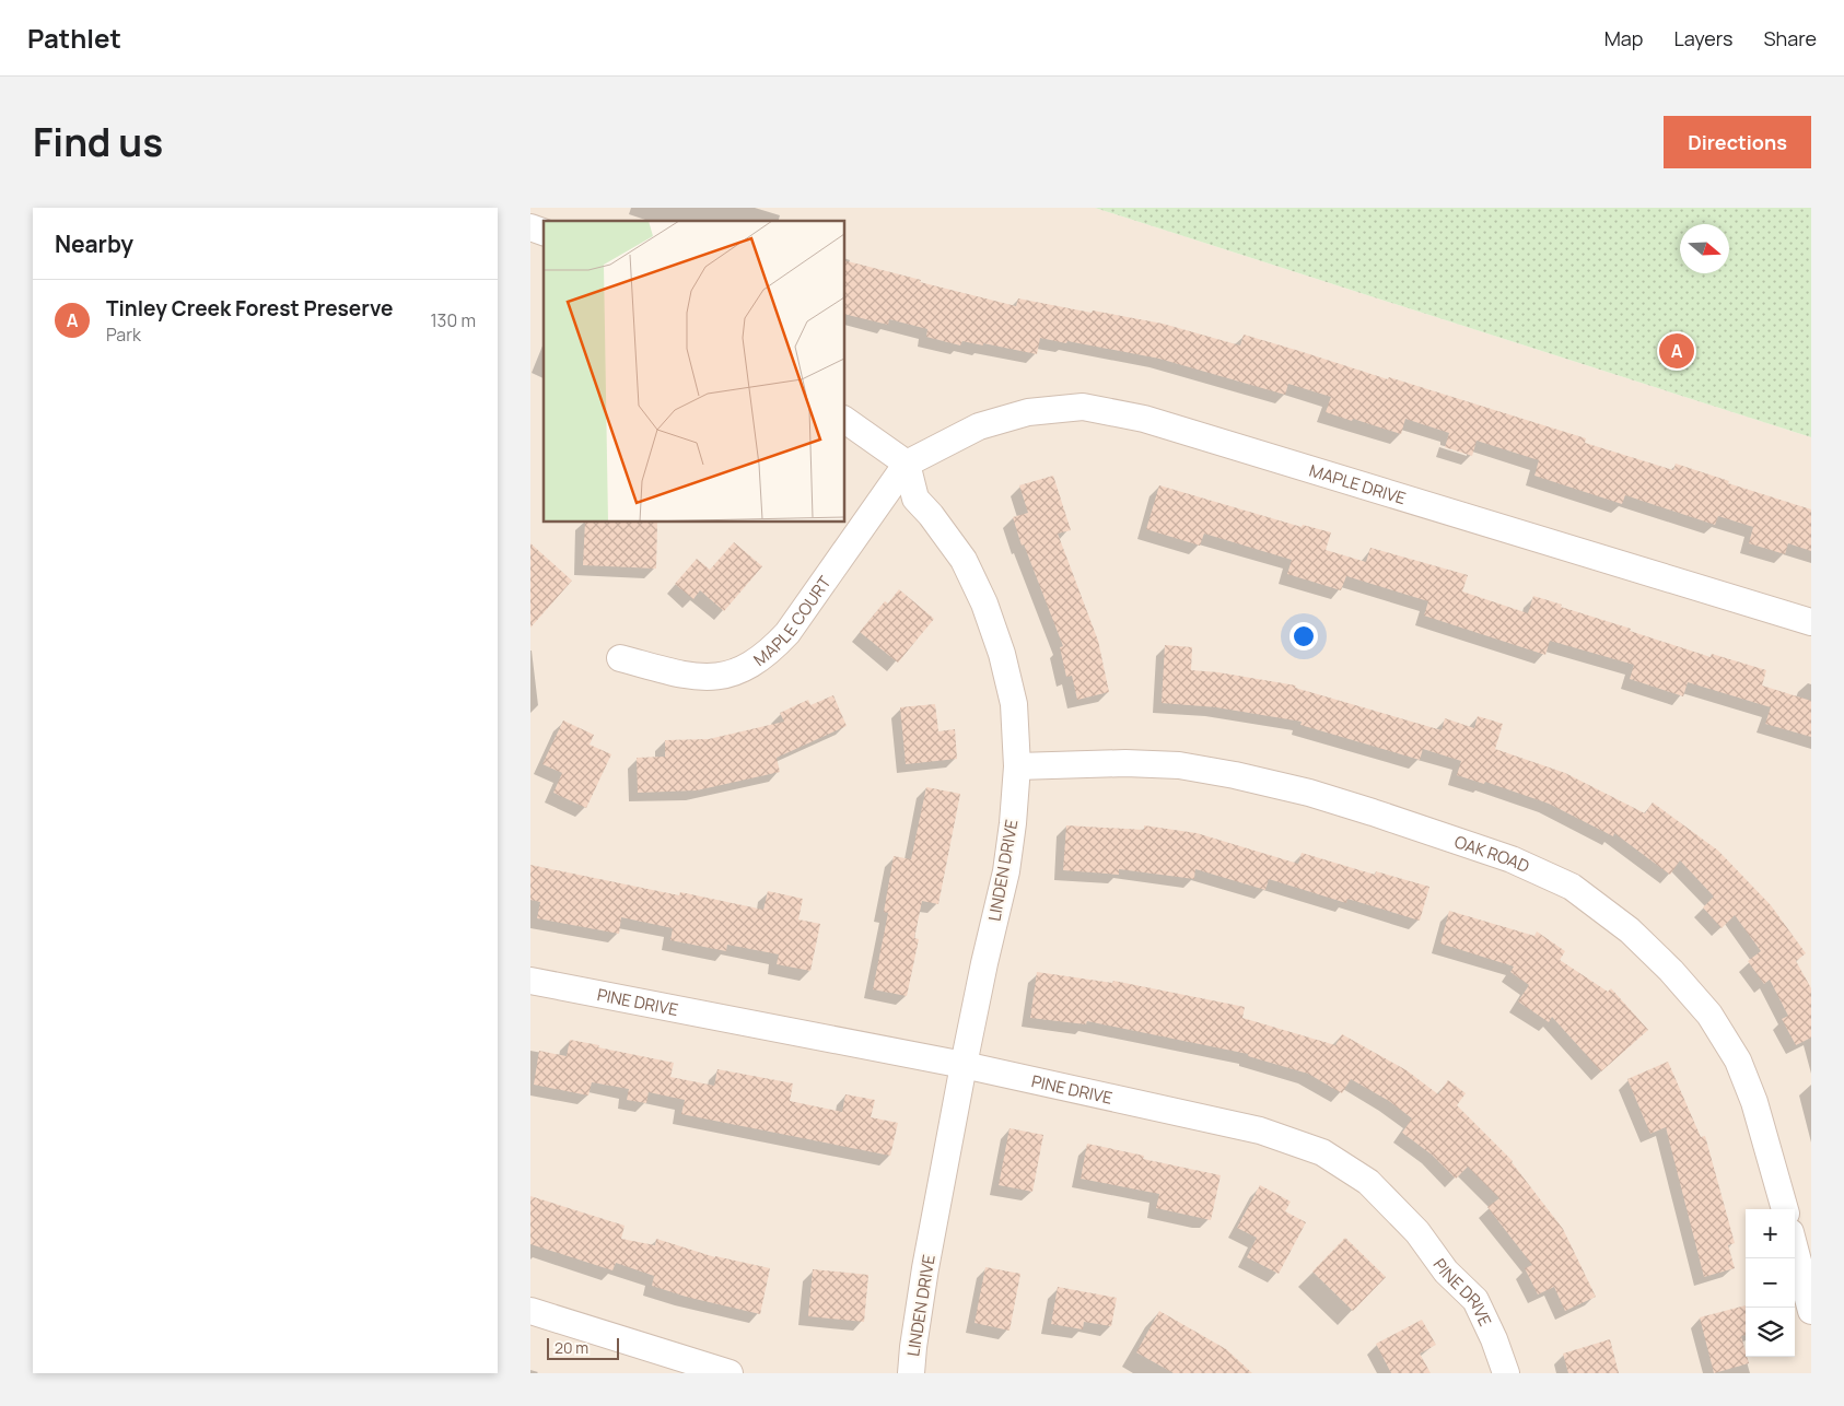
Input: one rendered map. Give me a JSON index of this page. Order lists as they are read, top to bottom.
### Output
{
  "streets": {
    "street": [
      "MAPLE DRIVE",
      "MAPLE COURT",
      "OAK ROAD",
      "LINDEN DRIVE",
      "PINE DRIVE"
    ]
  },
  "crossings": [
    ["MAPLE DRIVE", "MAPLE COURT"],
    ["MAPLE DRIVE", "LINDEN DRIVE"],
    ["MAPLE COURT", "LINDEN DRIVE"],
    ["OAK ROAD", "LINDEN DRIVE"],
    ["LINDEN DRIVE", "PINE DRIVE"]
  ],
  "scale_bar": "20 m",
  "north": "right",
  "page": {
    "header": "Pathlet",
    "nav": ["Map", "Layers", "Share"],
    "title": "Find us",
    "buttons": "Directions",
    "heading": "Nearby",
    "list": [
      {
        "mark": "A",
        "name": "Tinley Creek Forest Preserve",
        "note": "Park",
        "value": "130 m"
      }
    ],
    "pins": "A",
    "map_buttons": ["+", "−"],
    "scale": "20 m"
  }
}
